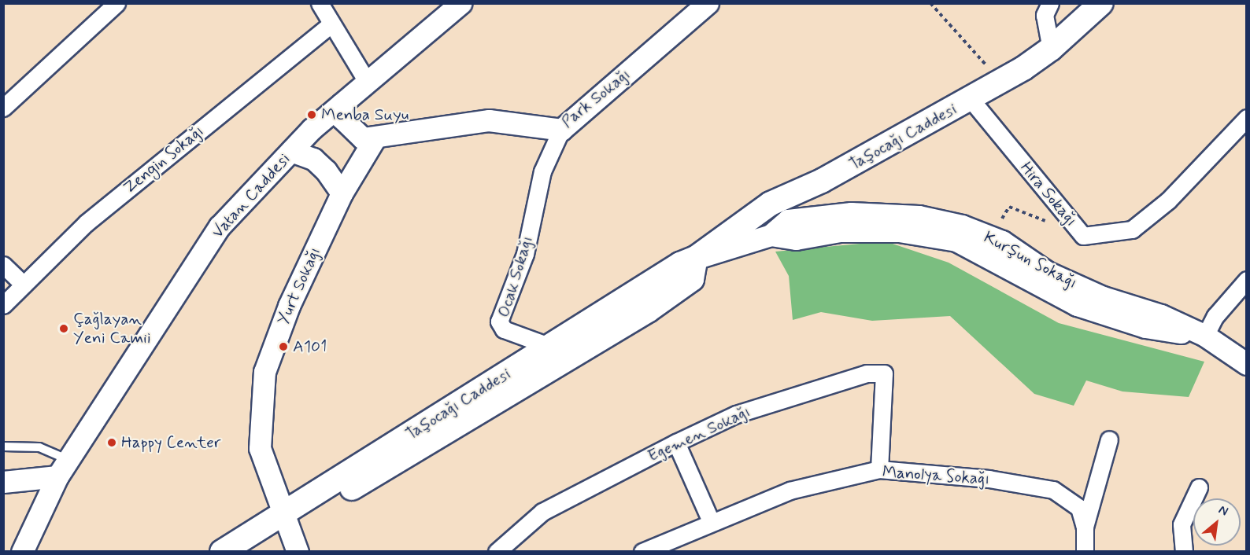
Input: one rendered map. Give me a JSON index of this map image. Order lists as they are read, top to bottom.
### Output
{
  "streets": {
    "main road": ["Taşocağı Caddesi"],
    "street": [
      "Park Sokağı",
      "Zengin Sokağı",
      "Hira Sokağı",
      "Vatan Caddesi",
      "Kurşun Sokağı",
      "Ocak Sokağı",
      "Yurt Sokağı",
      "Egemen Sokağı",
      "Manolya Sokağı"
    ]
  },
  "crossings": [
    ["Park Sokağı", "Vatan Caddesi"],
    ["Park Sokağı", "Ocak Sokağı"],
    ["Park Sokağı", "Yurt Sokağı"],
    ["Taşocağı Caddesi", "Hira Sokağı"],
    ["Taşocağı Caddesi", "Kurşun Sokağı"],
    ["Taşocağı Caddesi", "Ocak Sokağı"],
    ["Taşocağı Caddesi", "Yurt Sokağı"],
    ["Egemen Sokağı", "Manolya Sokağı"]
  ],
  "places": [
    "Menba Suyu",
    "Çağlayan Yeni Camii",
    "A101",
    "Happy Center"
  ],
  "north": "top right"
}
